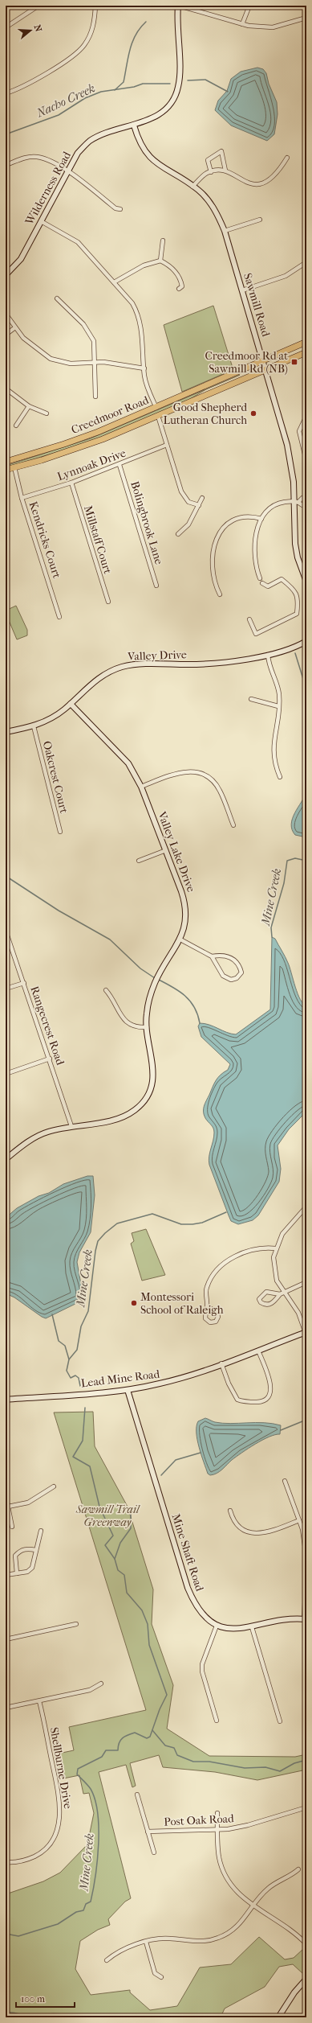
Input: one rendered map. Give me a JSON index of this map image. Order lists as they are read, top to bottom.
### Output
{
  "streets": {
    "main road": ["Creedmoor Road"],
    "street": [
      "Wilderness Road",
      "Sawmill Road",
      "Lynnoak Drive",
      "Bolingbrook Lane",
      "Kendricks Court",
      "Millstaff Court",
      "Valley Drive",
      "Oakcrest Court",
      "Valley Lake Drive",
      "Rangecrest Road",
      "Lead Mine Road",
      "Mine Shaft Road",
      "Shellburne Drive",
      "Post Oak Road"
    ]
  },
  "crossings": [
    ["Wilderness Road", "Sawmill Road"],
    ["Sawmill Road", "Creedmoor Road"],
    ["Creedmoor Road", "Kendricks Court"],
    ["Lynnoak Drive", "Bolingbrook Lane"],
    ["Lynnoak Drive", "Kendricks Court"],
    ["Lynnoak Drive", "Millstaff Court"],
    ["Valley Drive", "Oakcrest Court"],
    ["Valley Drive", "Valley Lake Drive"],
    ["Valley Lake Drive", "Rangecrest Road"],
    ["Lead Mine Road", "Mine Shaft Road"]
  ],
  "water": ["Nacho Creek", "Mine Creek"],
  "parks": ["Sawmill Trail Greenway"],
  "places": {
    "transit": ["Creedmoor Rd at Sawmill Rd (NB)"],
    "other": ["Good Shepherd Lutheran Church", "Montessori School of Raleigh"]
  },
  "scale_bar": "100 m",
  "north": "right"
}
